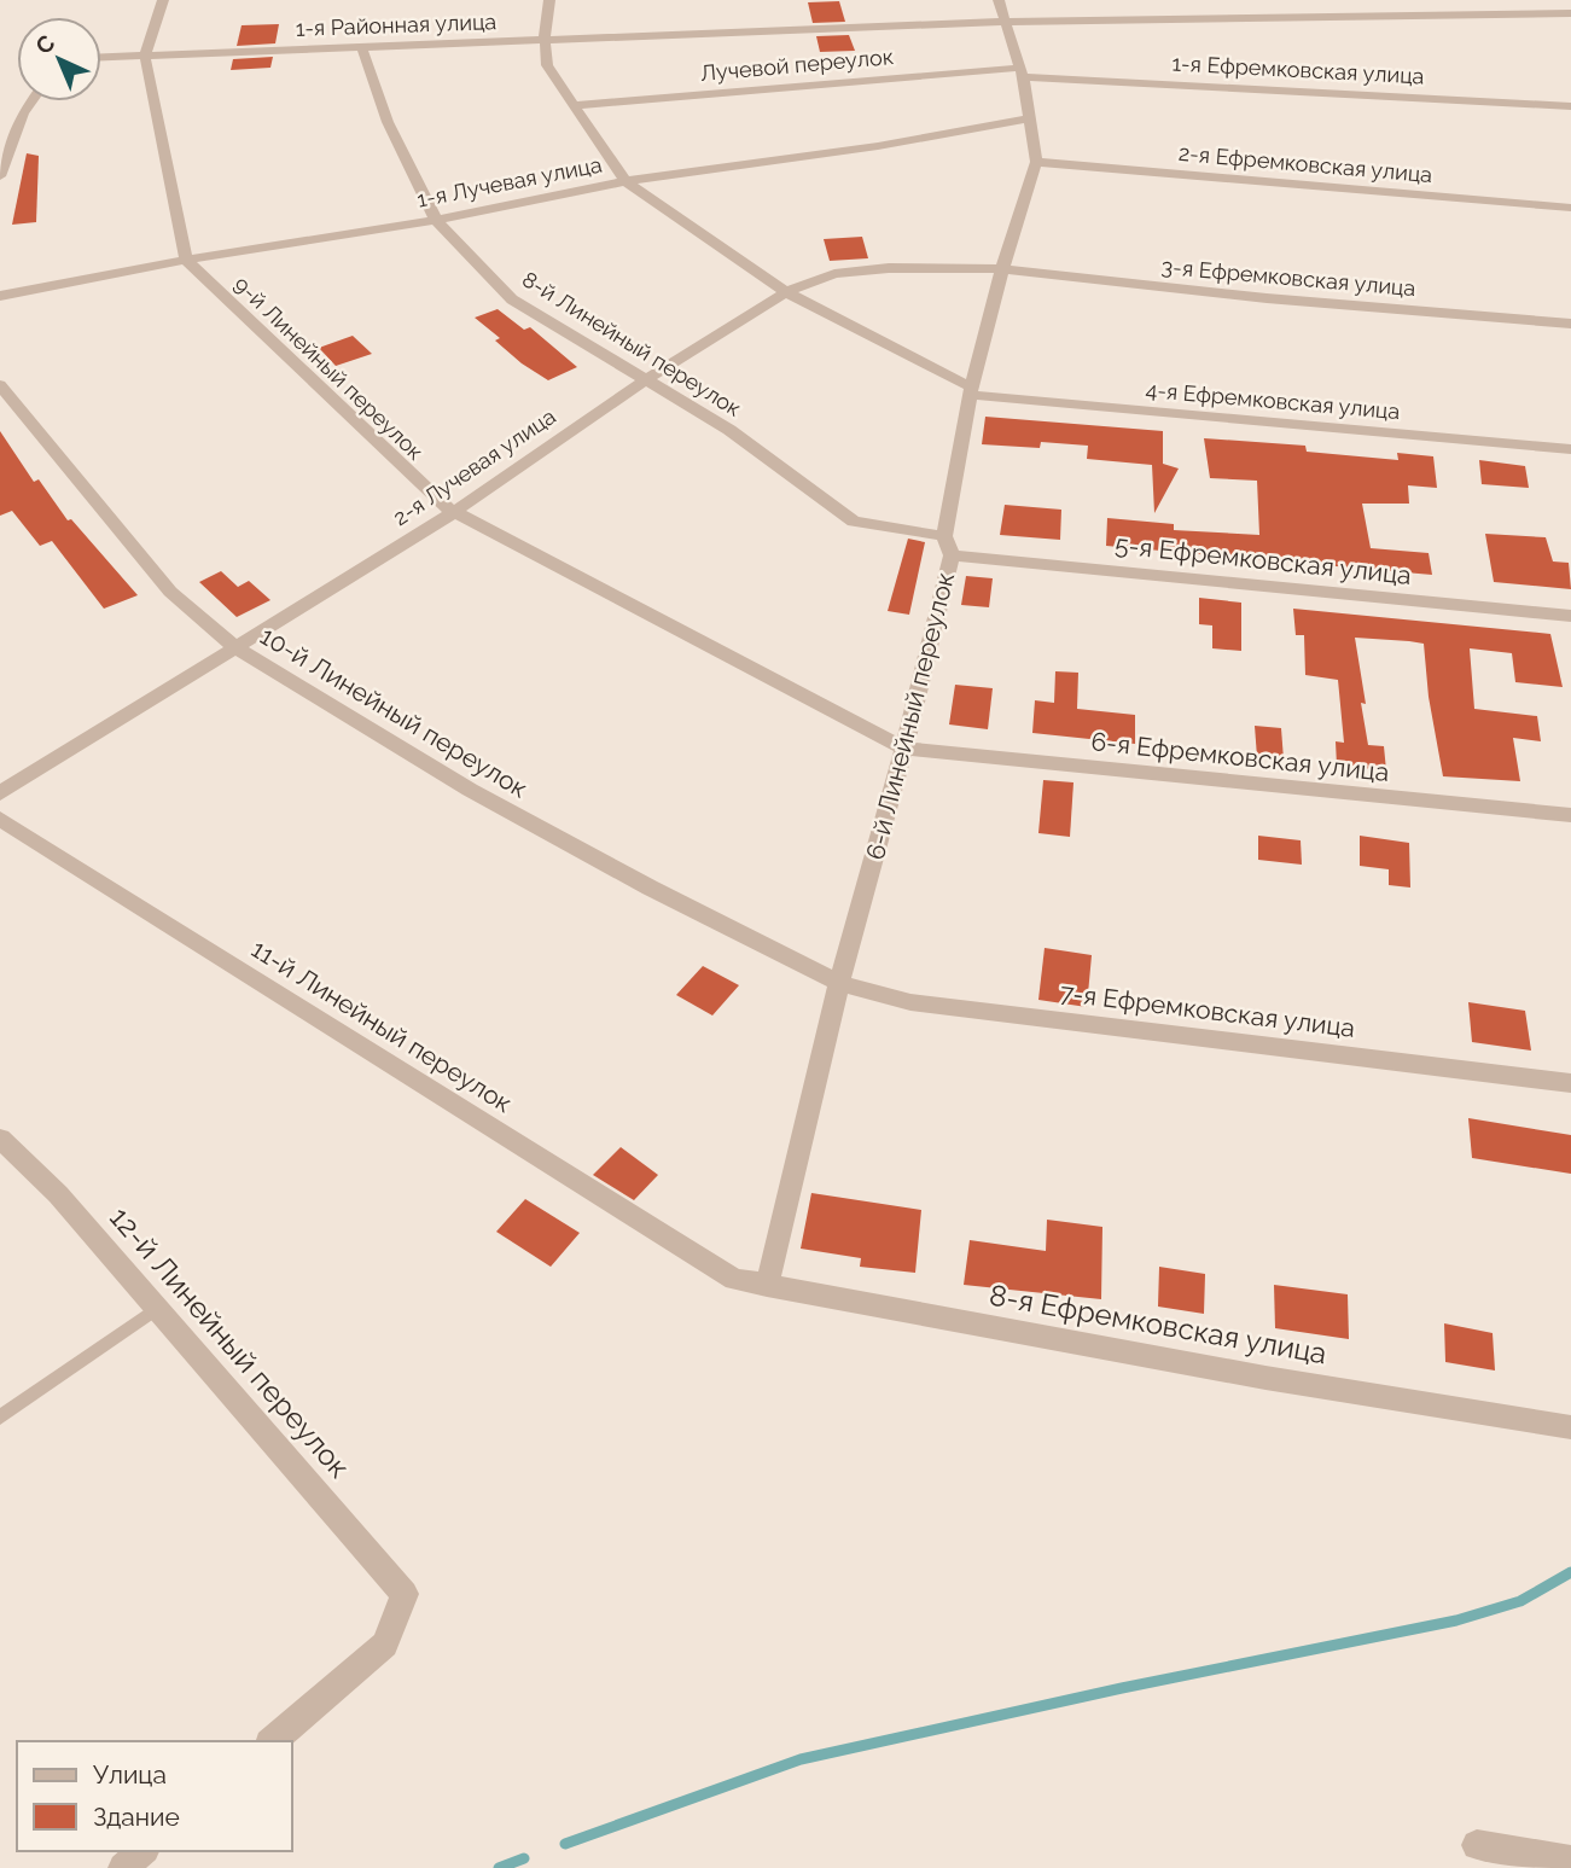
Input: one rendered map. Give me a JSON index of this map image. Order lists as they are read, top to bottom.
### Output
{
  "streets": {
    "street": [
      "1-я Районная улица",
      "Лучевой переулок",
      "1-я Ефремковская улица",
      "2-я Ефремковская улица",
      "1-я Лучевая улица",
      "3-я Ефремковская улица",
      "8-й Линейный переулок",
      "9-й Линейный переулок",
      "4-я Ефремковская улица",
      "2-я Лучевая улица",
      "5-я Ефремковская улица",
      "10-й Линейный переулок",
      "6-й Линейный переулок",
      "6-я Ефремковская улица",
      "7-я Ефремковская улица",
      "11-й Линейный переулок",
      "8-я Ефремковская улица",
      "12-й Линейный переулок"
    ]
  },
  "crossings": [
    ["1-я Районная улица", "8-й Линейный переулок"],
    ["1-я Районная улица", "6-й Линейный переулок"],
    ["Лучевой переулок", "1-я Ефремковская улица"],
    ["Лучевой переулок", "6-й Линейный переулок"],
    ["1-я Ефремковская улица", "6-й Линейный переулок"],
    ["2-я Ефремковская улица", "6-й Линейный переулок"],
    ["1-я Лучевая улица", "8-й Линейный переулок"],
    ["1-я Лучевая улица", "9-й Линейный переулок"],
    ["1-я Лучевая улица", "6-й Линейный переулок"],
    ["3-я Ефремковская улица", "2-я Лучевая улица"],
    ["3-я Ефремковская улица", "6-й Линейный переулок"],
    ["8-й Линейный переулок", "2-я Лучевая улица"],
    ["8-й Линейный переулок", "6-й Линейный переулок"],
    ["9-й Линейный переулок", "2-я Лучевая улица"],
    ["9-й Линейный переулок", "6-й Линейный переулок"],
    ["9-й Линейный переулок", "6-я Ефремковская улица"],
    ["4-я Ефремковская улица", "6-й Линейный переулок"],
    ["2-я Лучевая улица", "10-й Линейный переулок"],
    ["2-я Лучевая улица", "6-й Линейный переулок"],
    ["5-я Ефремковская улица", "6-й Линейный переулок"],
    ["10-й Линейный переулок", "6-й Линейный переулок"],
    ["10-й Линейный переулок", "7-я Ефремковская улица"],
    ["6-й Линейный переулок", "6-я Ефремковская улица"],
    ["6-й Линейный переулок", "7-я Ефремковская улица"],
    ["6-й Линейный переулок", "8-я Ефремковская улица"],
    ["11-й Линейный переулок", "8-я Ефремковская улица"]
  ],
  "legend": ["Улица", "Здание"],
  "north": "top left"
}
